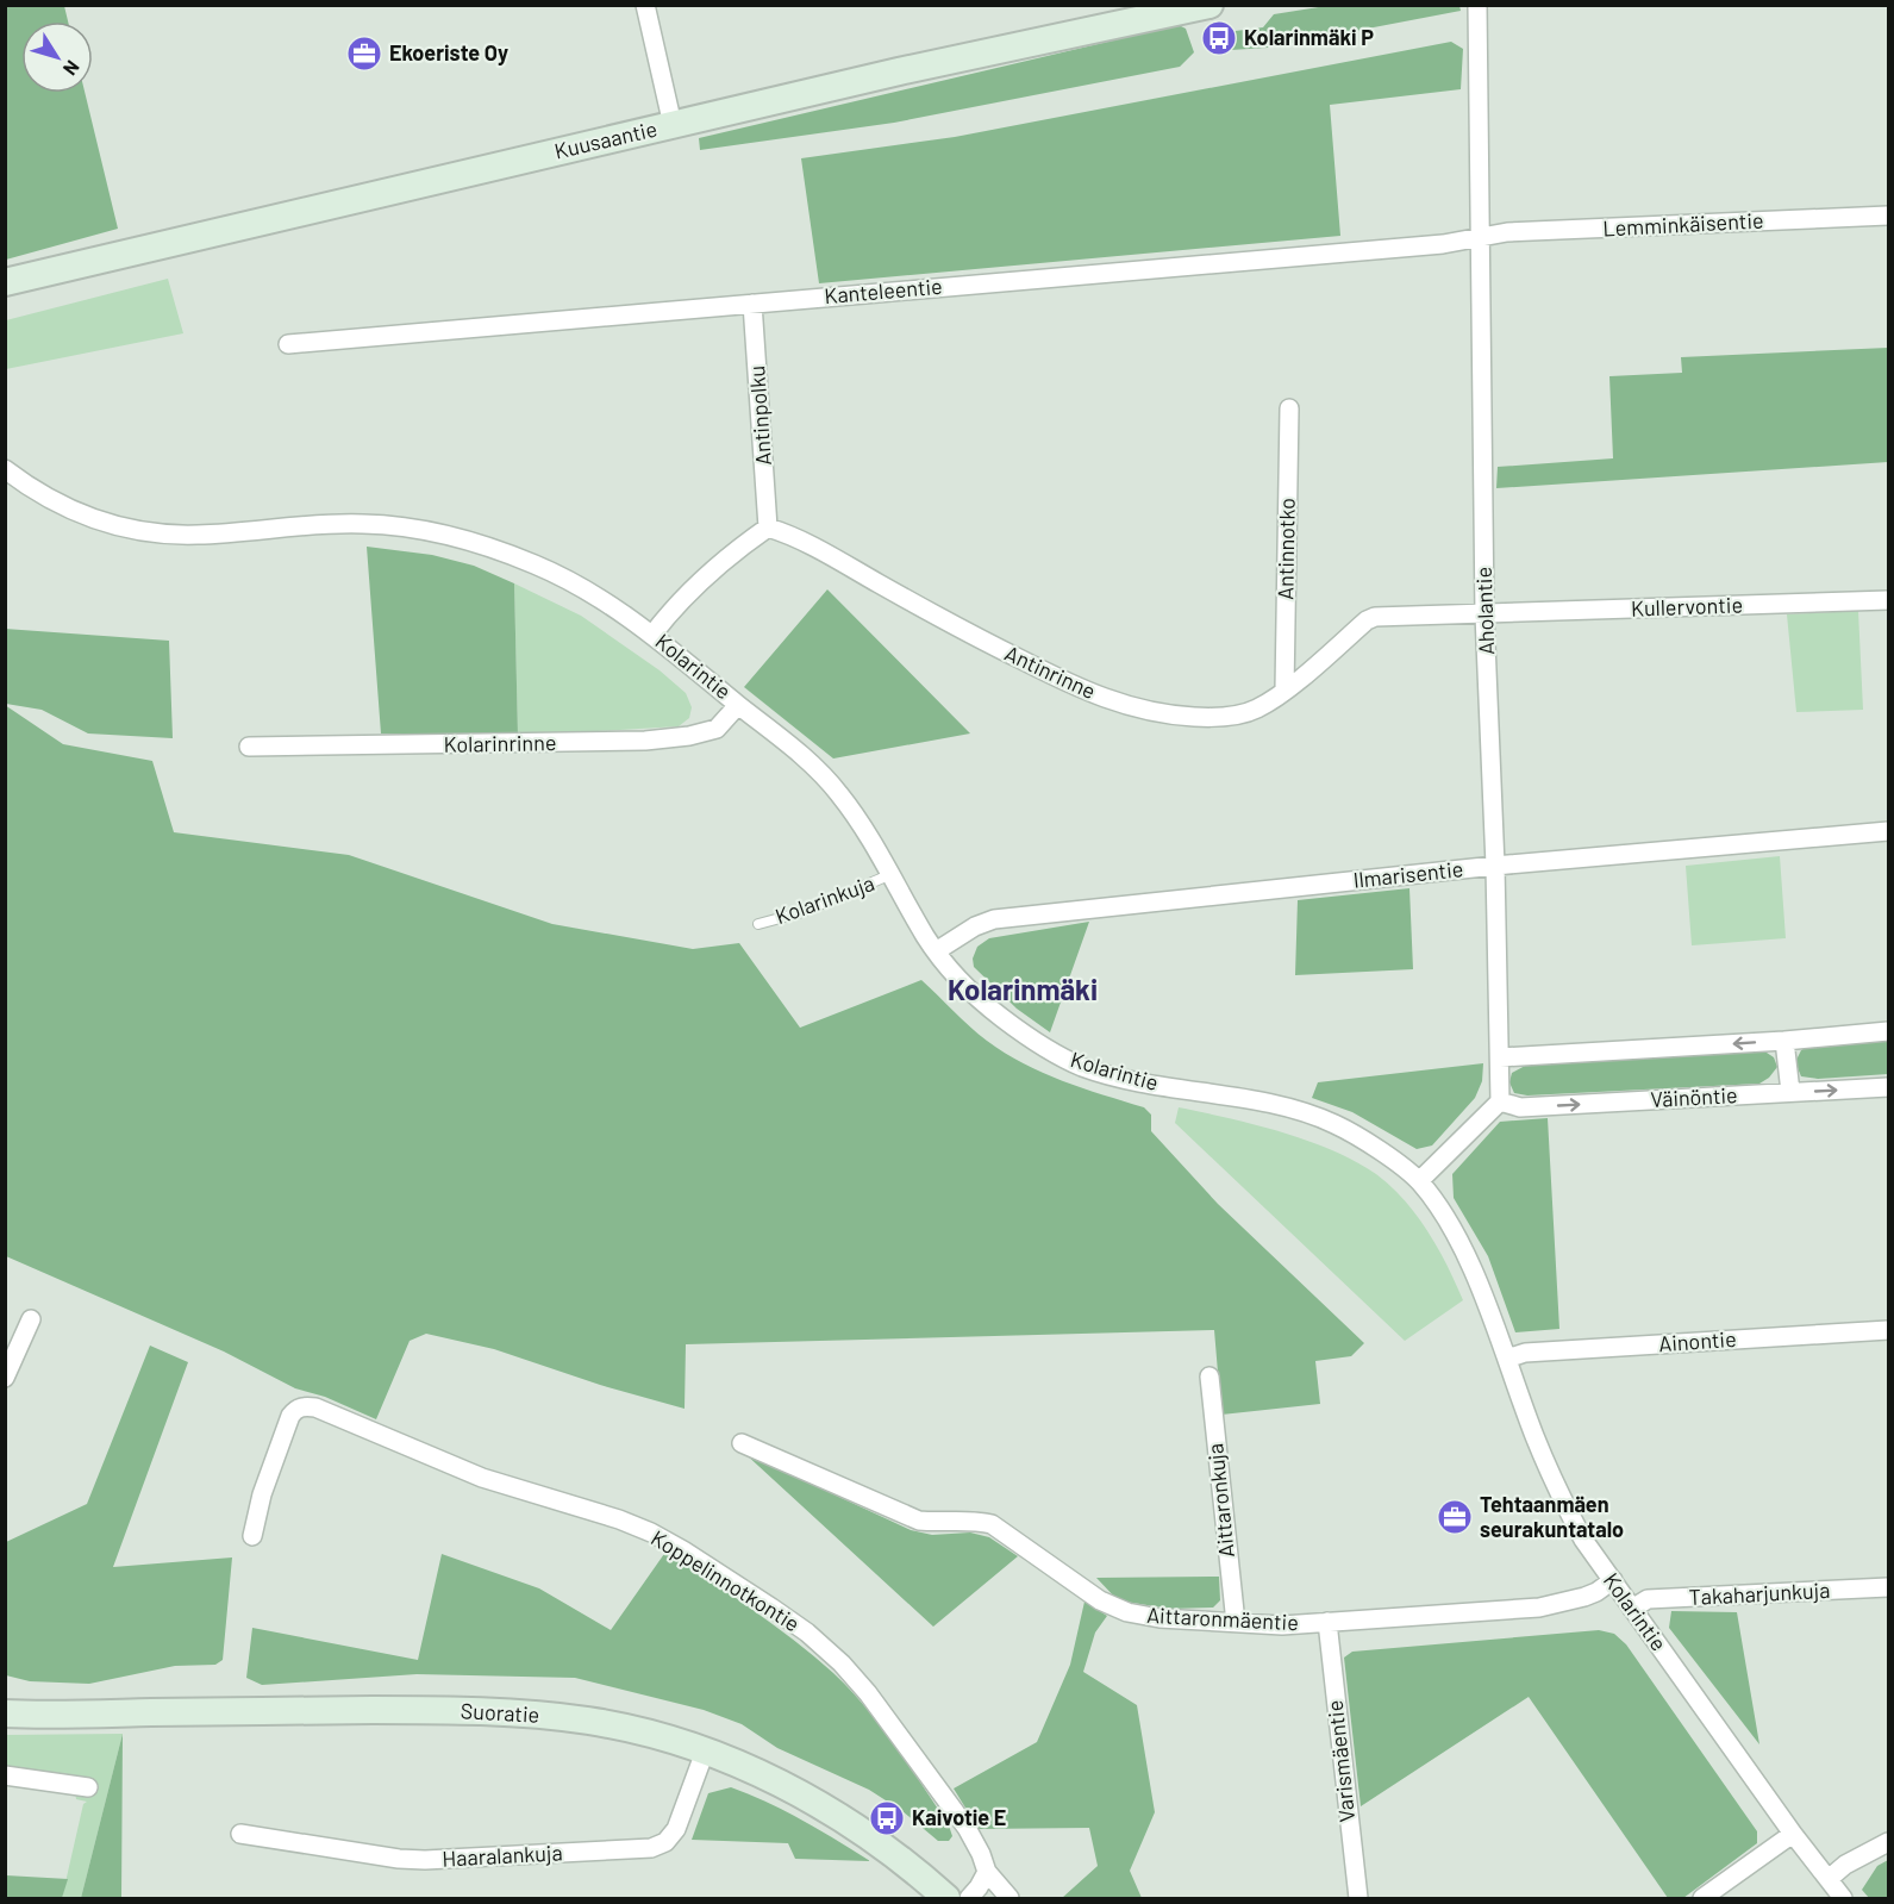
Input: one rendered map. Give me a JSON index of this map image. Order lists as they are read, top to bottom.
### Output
{
  "streets": {
    "main road": ["Kuusaantie", "Suoratie"],
    "street": [
      "Lemminkäisentie",
      "Kanteleentie",
      "Antinpolku",
      "Antinnotko",
      "Kullervontie",
      "Aholantie",
      "Kolarintie",
      "Antinrinne",
      "Kolarinrinne",
      "Ilmarisentie",
      "Väinöntie",
      "Ainontie",
      "Aittaronkuja",
      "Koppelinnotkontie",
      "Takaharjunkuja",
      "Aittaronmäentie",
      "Varismäentie",
      "Haaralankuja"
    ],
    "lane": ["Kolarinkuja"]
  },
  "crossings": [
    ["Lemminkäisentie", "Kanteleentie"],
    ["Lemminkäisentie", "Aholantie"],
    ["Kanteleentie", "Antinpolku"],
    ["Kanteleentie", "Aholantie"],
    ["Antinpolku", "Antinrinne"],
    ["Antinnotko", "Antinrinne"],
    ["Kullervontie", "Aholantie"],
    ["Kullervontie", "Antinrinne"],
    ["Aholantie", "Antinrinne"],
    ["Aholantie", "Ilmarisentie"],
    ["Aholantie", "Väinöntie"],
    ["Kolarintie", "Kolarinrinne"],
    ["Kolarintie", "Ilmarisentie"],
    ["Kolarintie", "Kolarinkuja"],
    ["Kolarintie", "Ainontie"],
    ["Kolarintie", "Takaharjunkuja"],
    ["Kolarintie", "Aittaronmäentie"],
    ["Aittaronkuja", "Aittaronmäentie"],
    ["Aittaronmäentie", "Varismäentie"],
    ["Suoratie", "Haaralankuja"]
  ],
  "districts": ["Kolarinmäki"],
  "places": {
    "bus stop": ["Kolarinmäki P", "Kaivotie E"],
    "office": ["Ekoeriste Oy", "Tehtaanmäen seurakuntatalo"]
  },
  "north": "bottom right"
}
